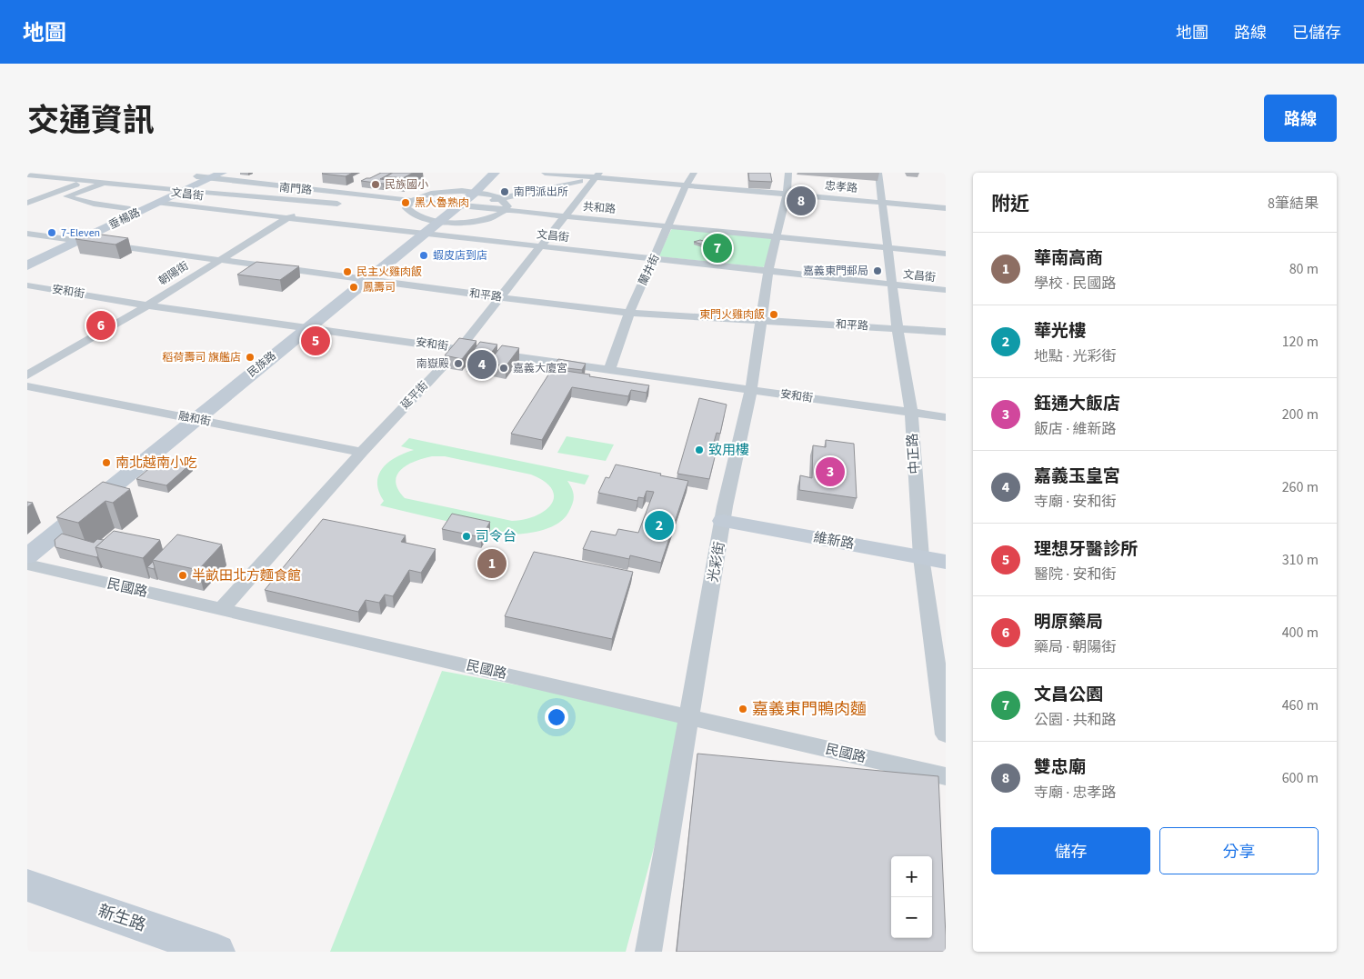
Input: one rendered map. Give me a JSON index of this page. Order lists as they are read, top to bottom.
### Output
{
  "streets": {
    "street": [
      "忠孝路",
      "南門路",
      "文昌街",
      "共和路",
      "垂楊路",
      "蘭井街",
      "朝陽街",
      "安和街",
      "和平路",
      "民族路",
      "延平街",
      "融和街",
      "中正路",
      "維新路",
      "光彩街",
      "民國路",
      "新生路"
    ]
  },
  "crossings": [
    ["忠孝路", "蘭井街"],
    ["忠孝路", "延平街"],
    ["忠孝路", "中正路"],
    ["忠孝路", "光彩街"],
    ["南門路", "垂楊路"],
    ["南門路", "朝陽街"],
    ["文昌街", "垂楊路"],
    ["文昌街", "蘭井街"],
    ["文昌街", "朝陽街"],
    ["文昌街", "民族路"],
    ["文昌街", "延平街"],
    ["文昌街", "中正路"],
    ["文昌街", "光彩街"],
    ["共和路", "垂楊路"],
    ["共和路", "蘭井街"],
    ["共和路", "朝陽街"],
    ["共和路", "民族路"],
    ["共和路", "延平街"],
    ["共和路", "中正路"],
    ["共和路", "光彩街"],
    ["垂楊路", "和平路"],
    ["蘭井街", "安和街"],
    ["蘭井街", "和平路"],
    ["朝陽街", "安和街"],
    ["朝陽街", "和平路"],
    ["安和街", "民族路"],
    ["安和街", "延平街"],
    ["安和街", "中正路"],
    ["安和街", "光彩街"],
    ["和平路", "民族路"],
    ["和平路", "延平街"],
    ["和平路", "中正路"],
    ["和平路", "光彩街"],
    ["民族路", "融和街"],
    ["延平街", "融和街"],
    ["延平街", "民國路"],
    ["中正路", "維新路"],
    ["維新路", "光彩街"],
    ["光彩街", "民國路"]
  ],
  "places": [
    "民族國小",
    "南門派出所",
    "黑人魯熟肉",
    "7-Eleven",
    "蝦皮店到店",
    "嘉義東門郵局",
    "民主火雞肉飯",
    "鳳壽司",
    "東門火雞肉飯",
    "稻荷壽司 旗艦店",
    "南嶽殿",
    "嘉義大廈宮",
    "致用樓",
    "南北越南小吃",
    "司令台",
    "半畝田北方麵食館",
    "嘉義東門鴨肉麵"
  ],
  "page": {
    "header": "地圖",
    "nav": ["地圖", "路線", "已儲存"],
    "title": "交通資訊",
    "buttons": [
      "路線",
      ["儲存", "分享"]
    ],
    "heading": ["附近", "8筆結果"],
    "pins": [
      "8",
      "7",
      "6",
      "5",
      "4",
      "3",
      "2",
      "1"
    ],
    "list": [
      {
        "mark": "1",
        "name": "華南高商",
        "note": "學校 · 民國路",
        "value": "80 m"
      },
      {
        "mark": "2",
        "name": "華光樓",
        "note": "地點 · 光彩街",
        "value": "120 m"
      },
      {
        "mark": "3",
        "name": "鈺通大飯店",
        "note": "飯店 · 維新路",
        "value": "200 m"
      },
      {
        "mark": "4",
        "name": "嘉義玉皇宮",
        "note": "寺廟 · 安和街",
        "value": "260 m"
      },
      {
        "mark": "5",
        "name": "理想牙醫診所",
        "note": "醫院 · 安和街",
        "value": "310 m"
      },
      {
        "mark": "6",
        "name": "明原藥局",
        "note": "藥局 · 朝陽街",
        "value": "400 m"
      },
      {
        "mark": "7",
        "name": "文昌公園",
        "note": "公園 · 共和路",
        "value": "460 m"
      },
      {
        "mark": "8",
        "name": "雙忠廟",
        "note": "寺廟 · 忠孝路",
        "value": "600 m"
      }
    ],
    "map_buttons": ["+", "−"]
  }
}
